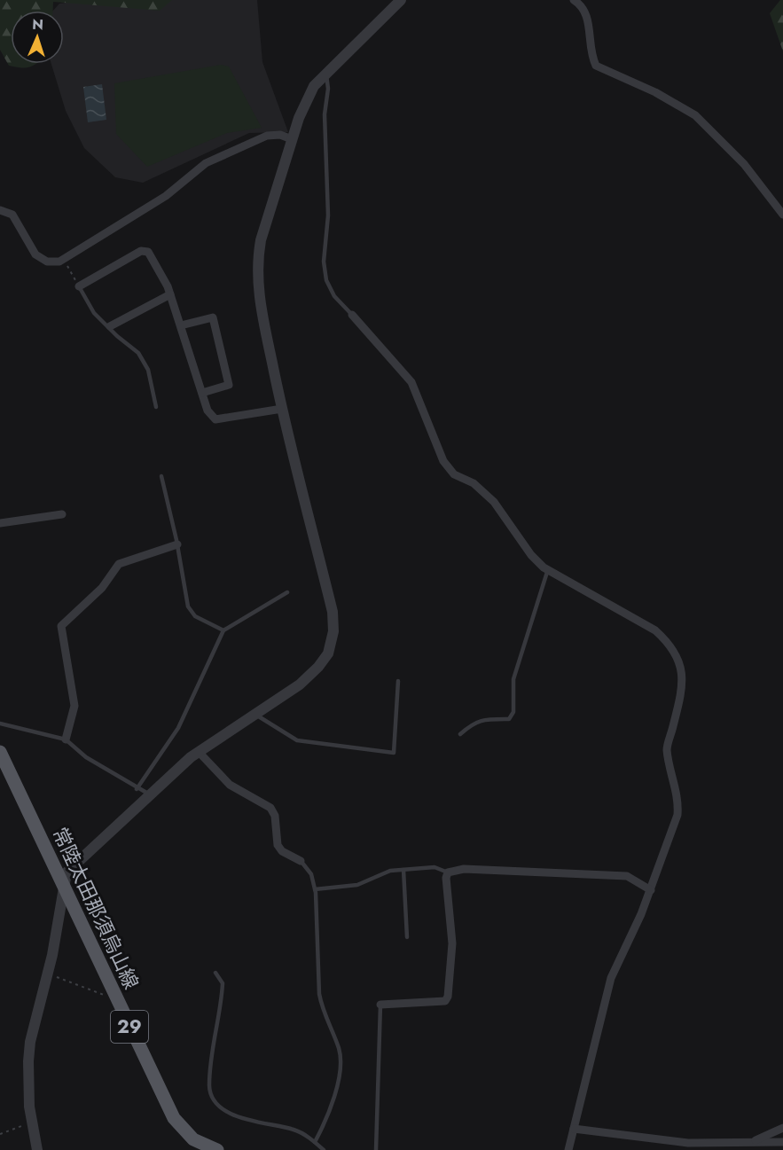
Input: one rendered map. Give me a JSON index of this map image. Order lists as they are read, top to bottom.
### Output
{
  "streets": {
    "main road": ["常陸太田那須烏山線", "29"]
  },
  "north": "top"
}
